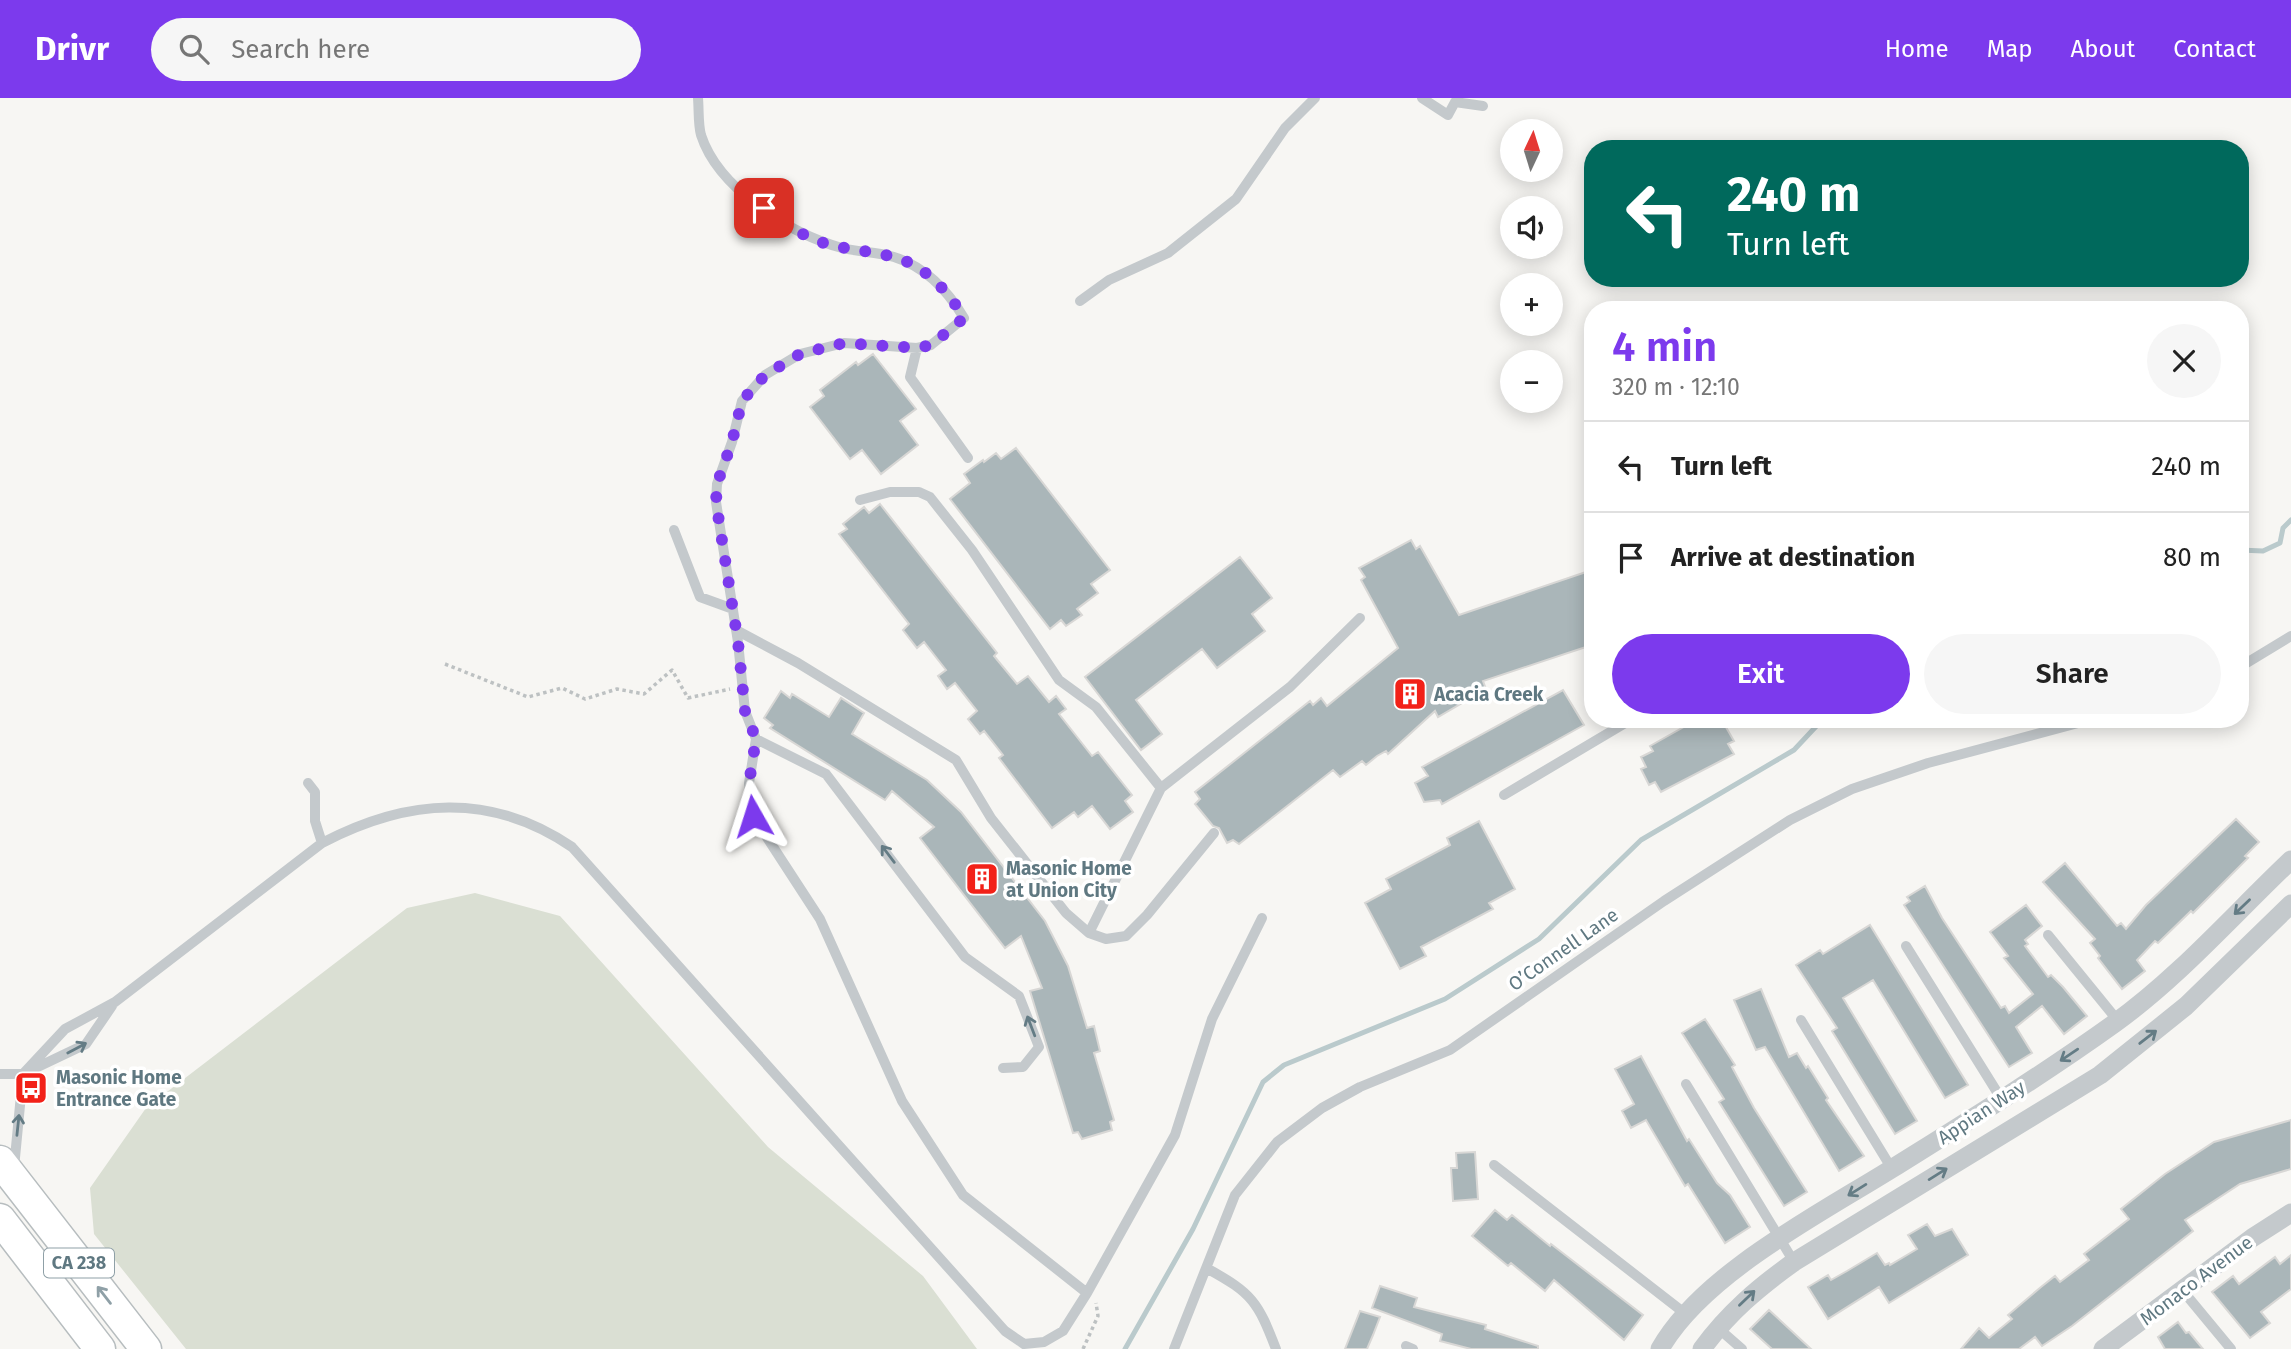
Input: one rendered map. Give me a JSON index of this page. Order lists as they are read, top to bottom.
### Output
{
  "streets": {
    "main road": ["CA 238"],
    "street": ["Appian Way", "Monaco Avenue"],
    "lane": ["O’Connell Lane"]
  },
  "places": {
    "building": ["Acacia Creek", "Masonic Home at Union City"],
    "bus stop": ["Masonic Home Entrance Gate"]
  },
  "north": "top",
  "page": {
    "header": "Drivr",
    "search": "Search here",
    "nav": [
      "Home",
      "Map",
      "About",
      "Contact"
    ],
    "map_buttons": ["+", "−"],
    "turn": ["240 m", "Turn left"],
    "heading": ["4 min", "320 m · 12:10"],
    "list": [
      {
        "name": "Turn left",
        "value": "240 m"
      },
      {
        "name": "Arrive at destination",
        "value": "80 m"
      }
    ],
    "buttons": ["Exit", "Share"]
  }
}
